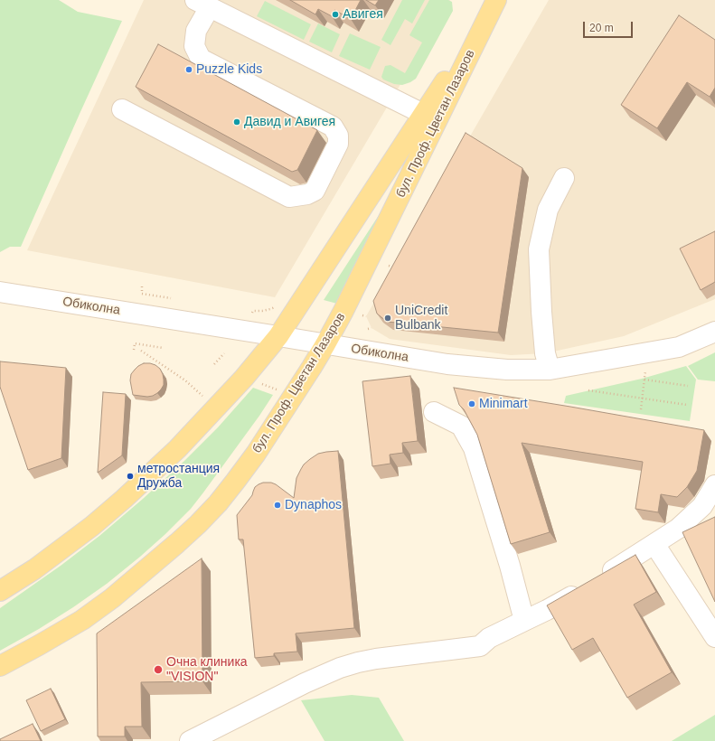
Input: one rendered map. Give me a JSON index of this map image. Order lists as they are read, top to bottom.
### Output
{
  "streets": {
    "main road": ["бул. Проф. Цветан Лазаров"],
    "street": ["Обиколна"]
  },
  "crossings": [
    ["бул. Проф. Цветан Лазаров", "Обиколна"]
  ],
  "places": [
    "Авигея",
    "Puzzle Kids",
    "Давид и Авигея",
    "UniCredit Bulbank",
    "Minimart",
    "метростанция Дружба",
    "Dynaphos",
    "Очна клиника \"VISION\""
  ],
  "scale_bar": "20 m"
}
